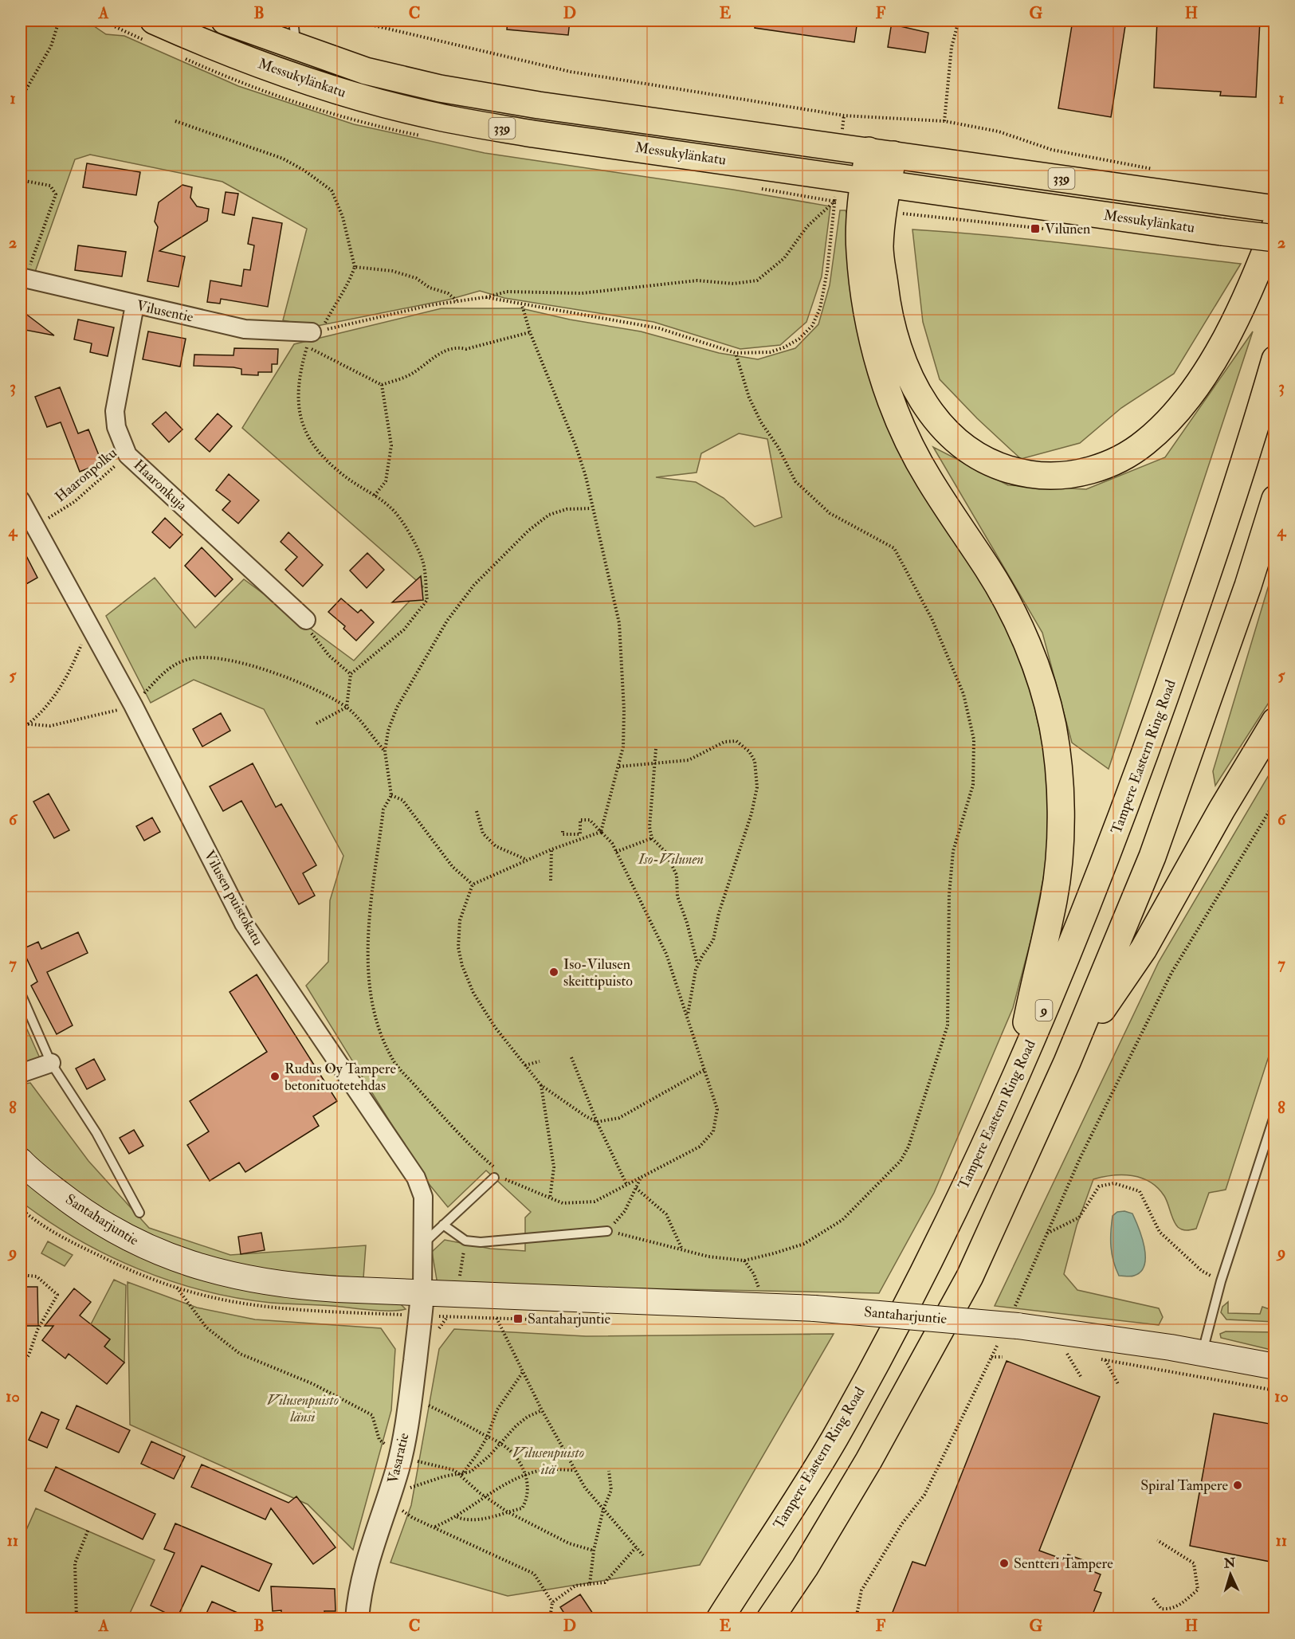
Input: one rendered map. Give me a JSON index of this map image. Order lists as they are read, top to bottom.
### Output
{
  "streets": {
    "main road": [
      "Messukylänkatu",
      "339",
      "Tampere Eastern Ring Road",
      "9",
      "Santaharjuntie"
    ],
    "street": [
      "Vilusentie",
      "Haaronkuja",
      "Vilusen puistokatu",
      "Vasaratie"
    ],
    "path": ["Haaronpolku"]
  },
  "crossings": [
    ["Vilusentie", "Haaronkuja"],
    ["Haaronpolku", "Haaronkuja"],
    ["Haaronpolku", "Vilusen puistokatu"],
    ["Vilusen puistokatu", "Santaharjuntie"],
    ["Vilusen puistokatu", "Vasaratie"],
    ["Santaharjuntie", "Vasaratie"]
  ],
  "parks": ["Iso-Vilunen", "Vilusenpuisto länsi", "Vilusenpuisto itä"],
  "places": {
    "transit": ["Vilunen", "Santaharjuntie"],
    "other": [
      "Iso-Vilusen skeittipuisto",
      "Rudus Oy Tampere betonituotetehdas",
      "Spiral Tampere",
      "Sentteri Tampere"
    ]
  },
  "north": "top",
  "grid": {
    "columns": [
      "A",
      "B",
      "C",
      "D",
      "E",
      "F",
      "G",
      "H"
    ],
    "rows": [
      "1",
      "2",
      "3",
      "4",
      "5",
      "6",
      "7",
      "8",
      "9",
      "10",
      "11"
    ]
  }
}
